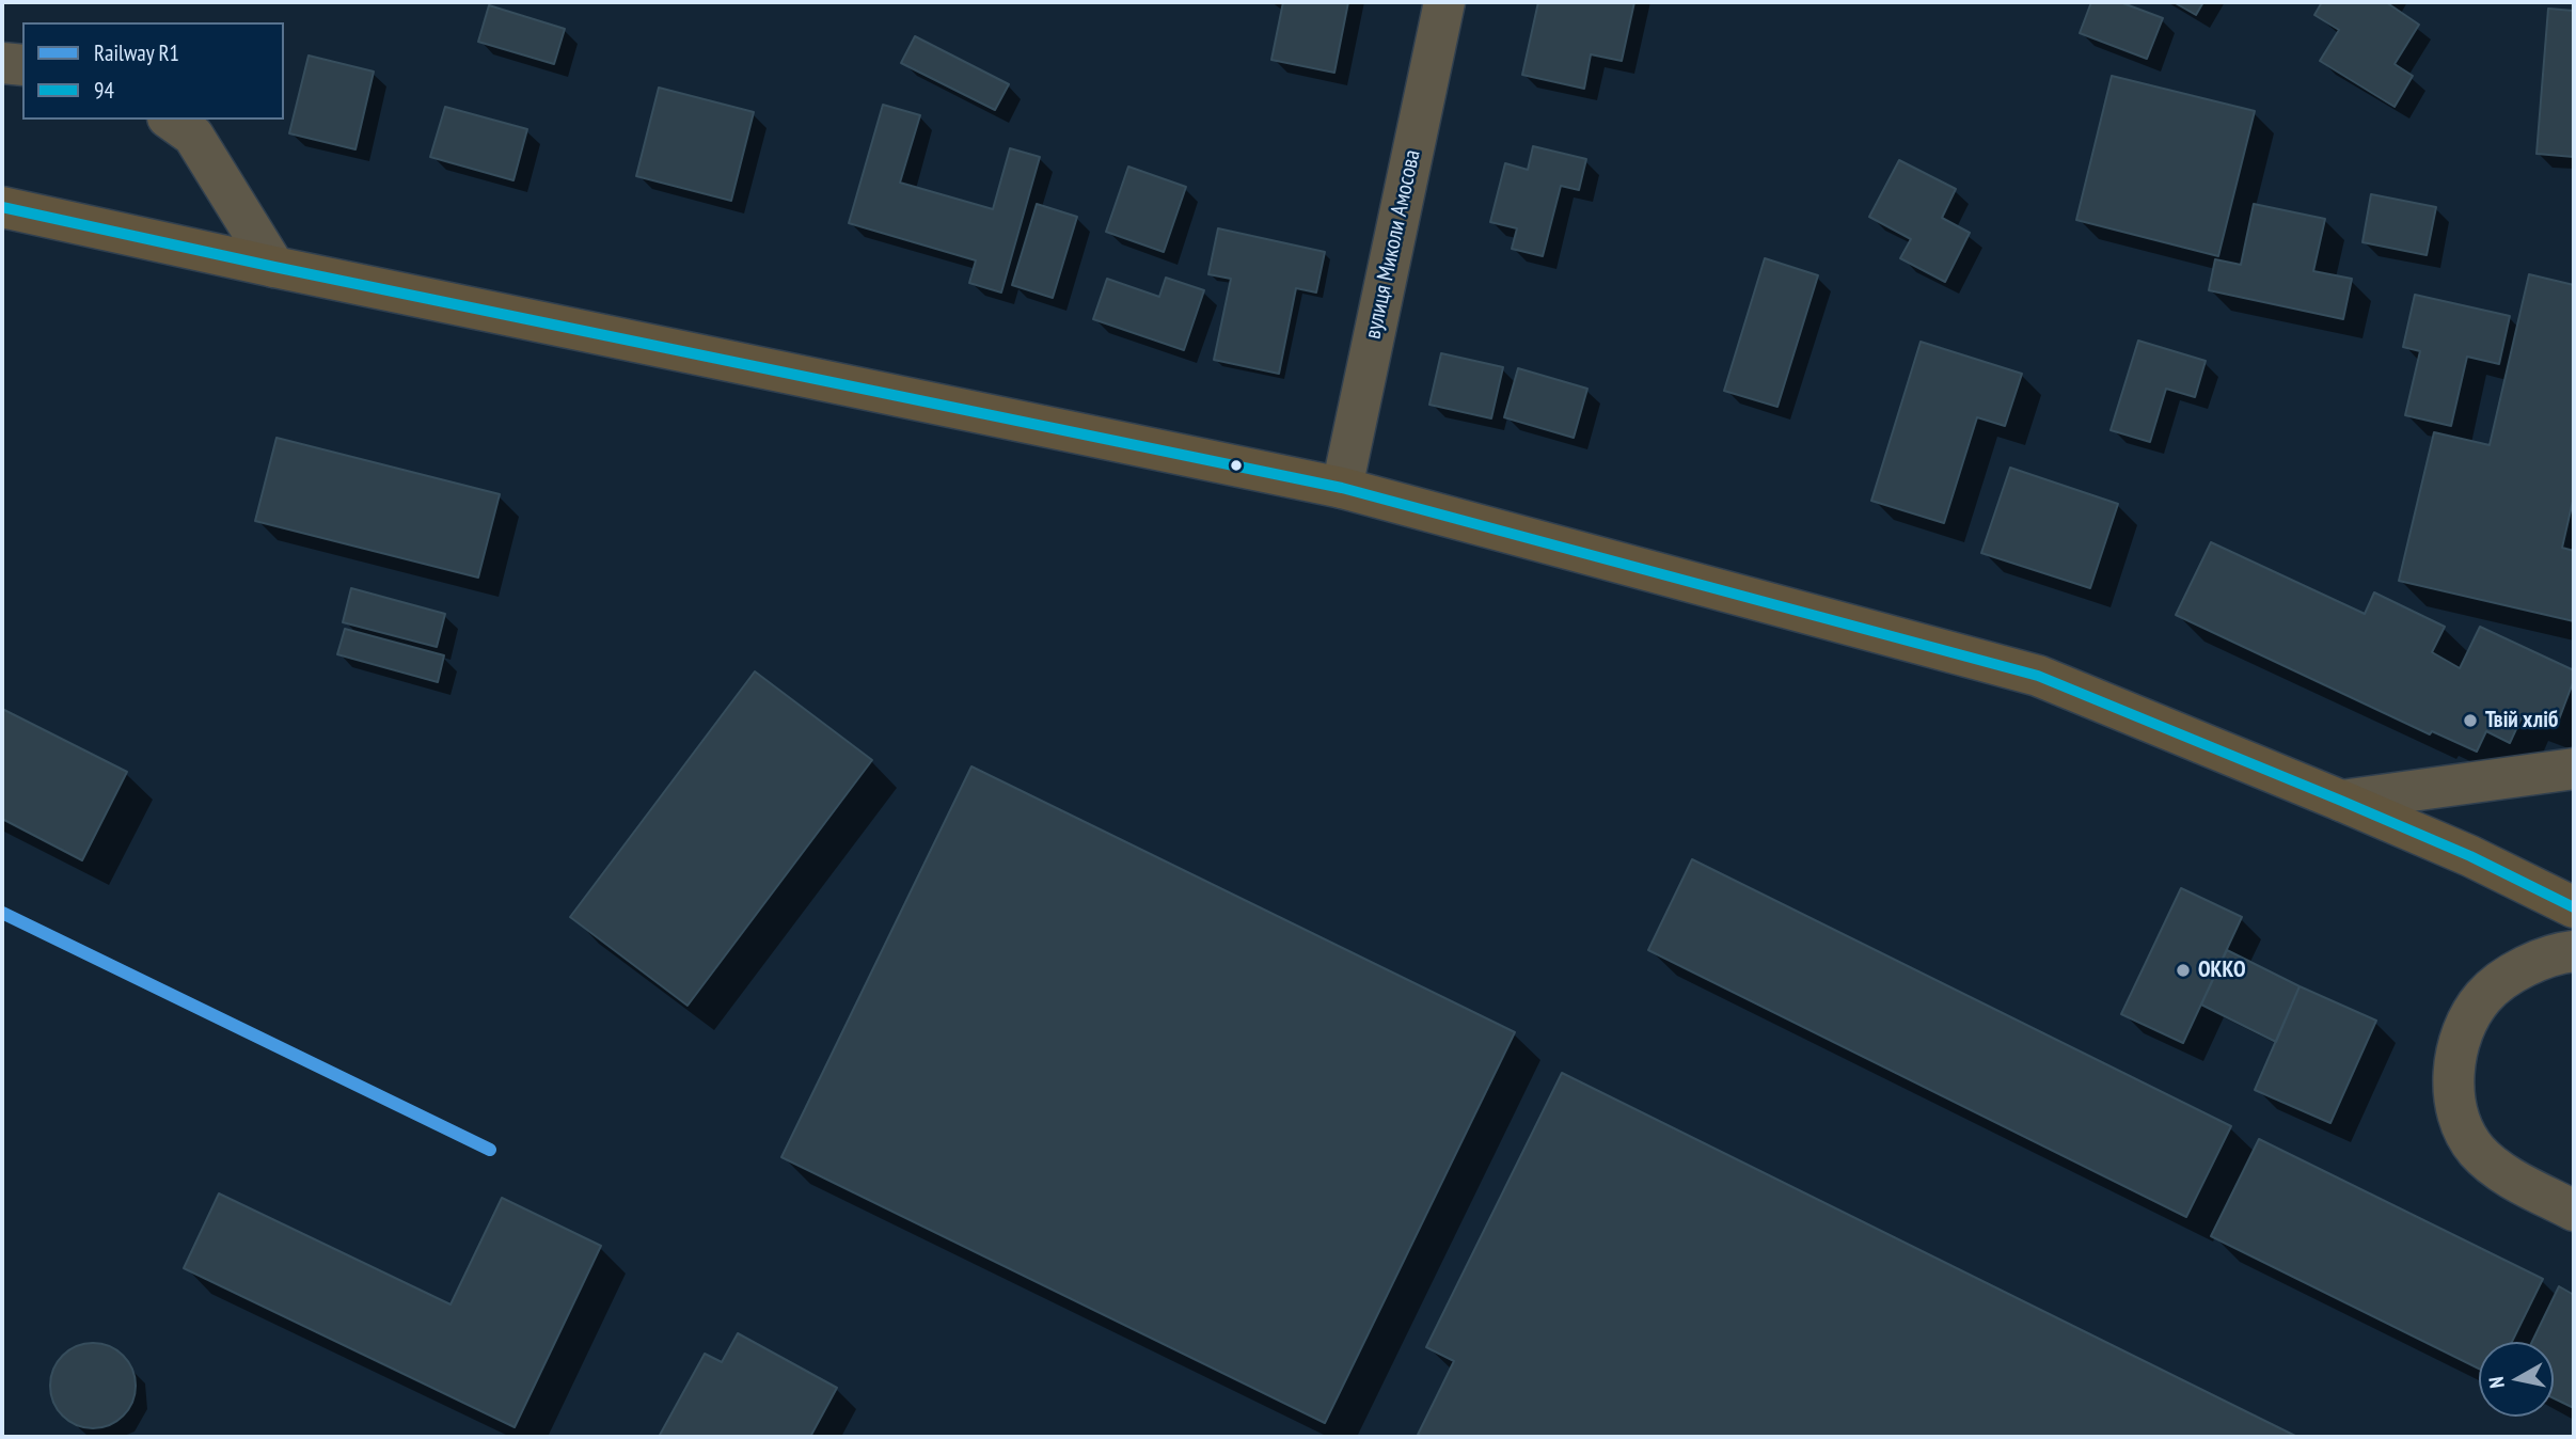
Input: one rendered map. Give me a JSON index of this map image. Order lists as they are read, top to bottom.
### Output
{
  "streets": {
    "street": ["вулиця Миколи Амосова"]
  },
  "places": ["Твій хліб", "ОККО"],
  "lines": ["transit line 94", "rail line R1"],
  "legend": ["Railway R1", "94"],
  "north": "left"
}
